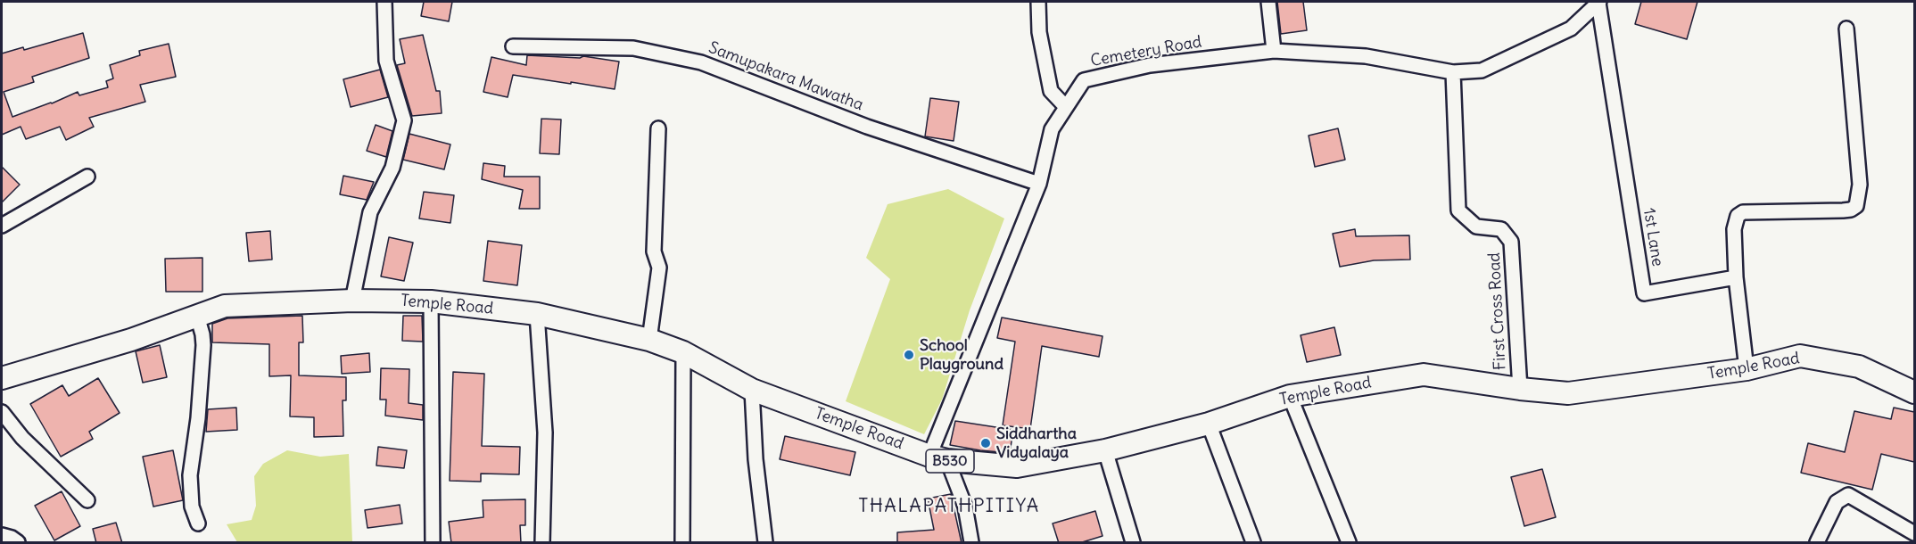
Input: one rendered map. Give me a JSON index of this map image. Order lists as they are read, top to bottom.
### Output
{
  "streets": {
    "main road": ["Temple Road", "B530"],
    "street": [
      "Cemetery Road",
      "Samupakara Mawatha",
      "1st Lane",
      "First Cross Road"
    ]
  },
  "crossings": [
    ["Cemetery Road", "Samupakara Mawatha"],
    ["Cemetery Road", "1st Lane"],
    ["Cemetery Road", "Temple Road"],
    ["Cemetery Road", "First Cross Road"],
    ["Temple Road", "First Cross Road"]
  ],
  "districts": ["THALAPATHPITIYA"],
  "places": ["School Playground", "Siddhartha Vidyalaya"]
}
